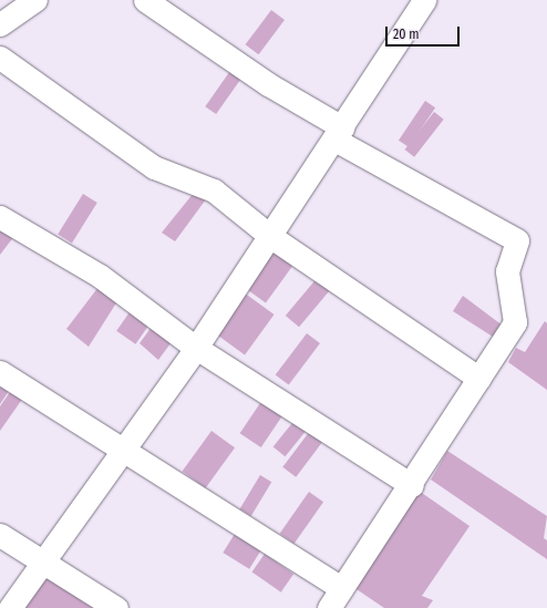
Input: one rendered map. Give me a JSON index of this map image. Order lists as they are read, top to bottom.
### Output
{
  "scale_bar": "20 m"
}
